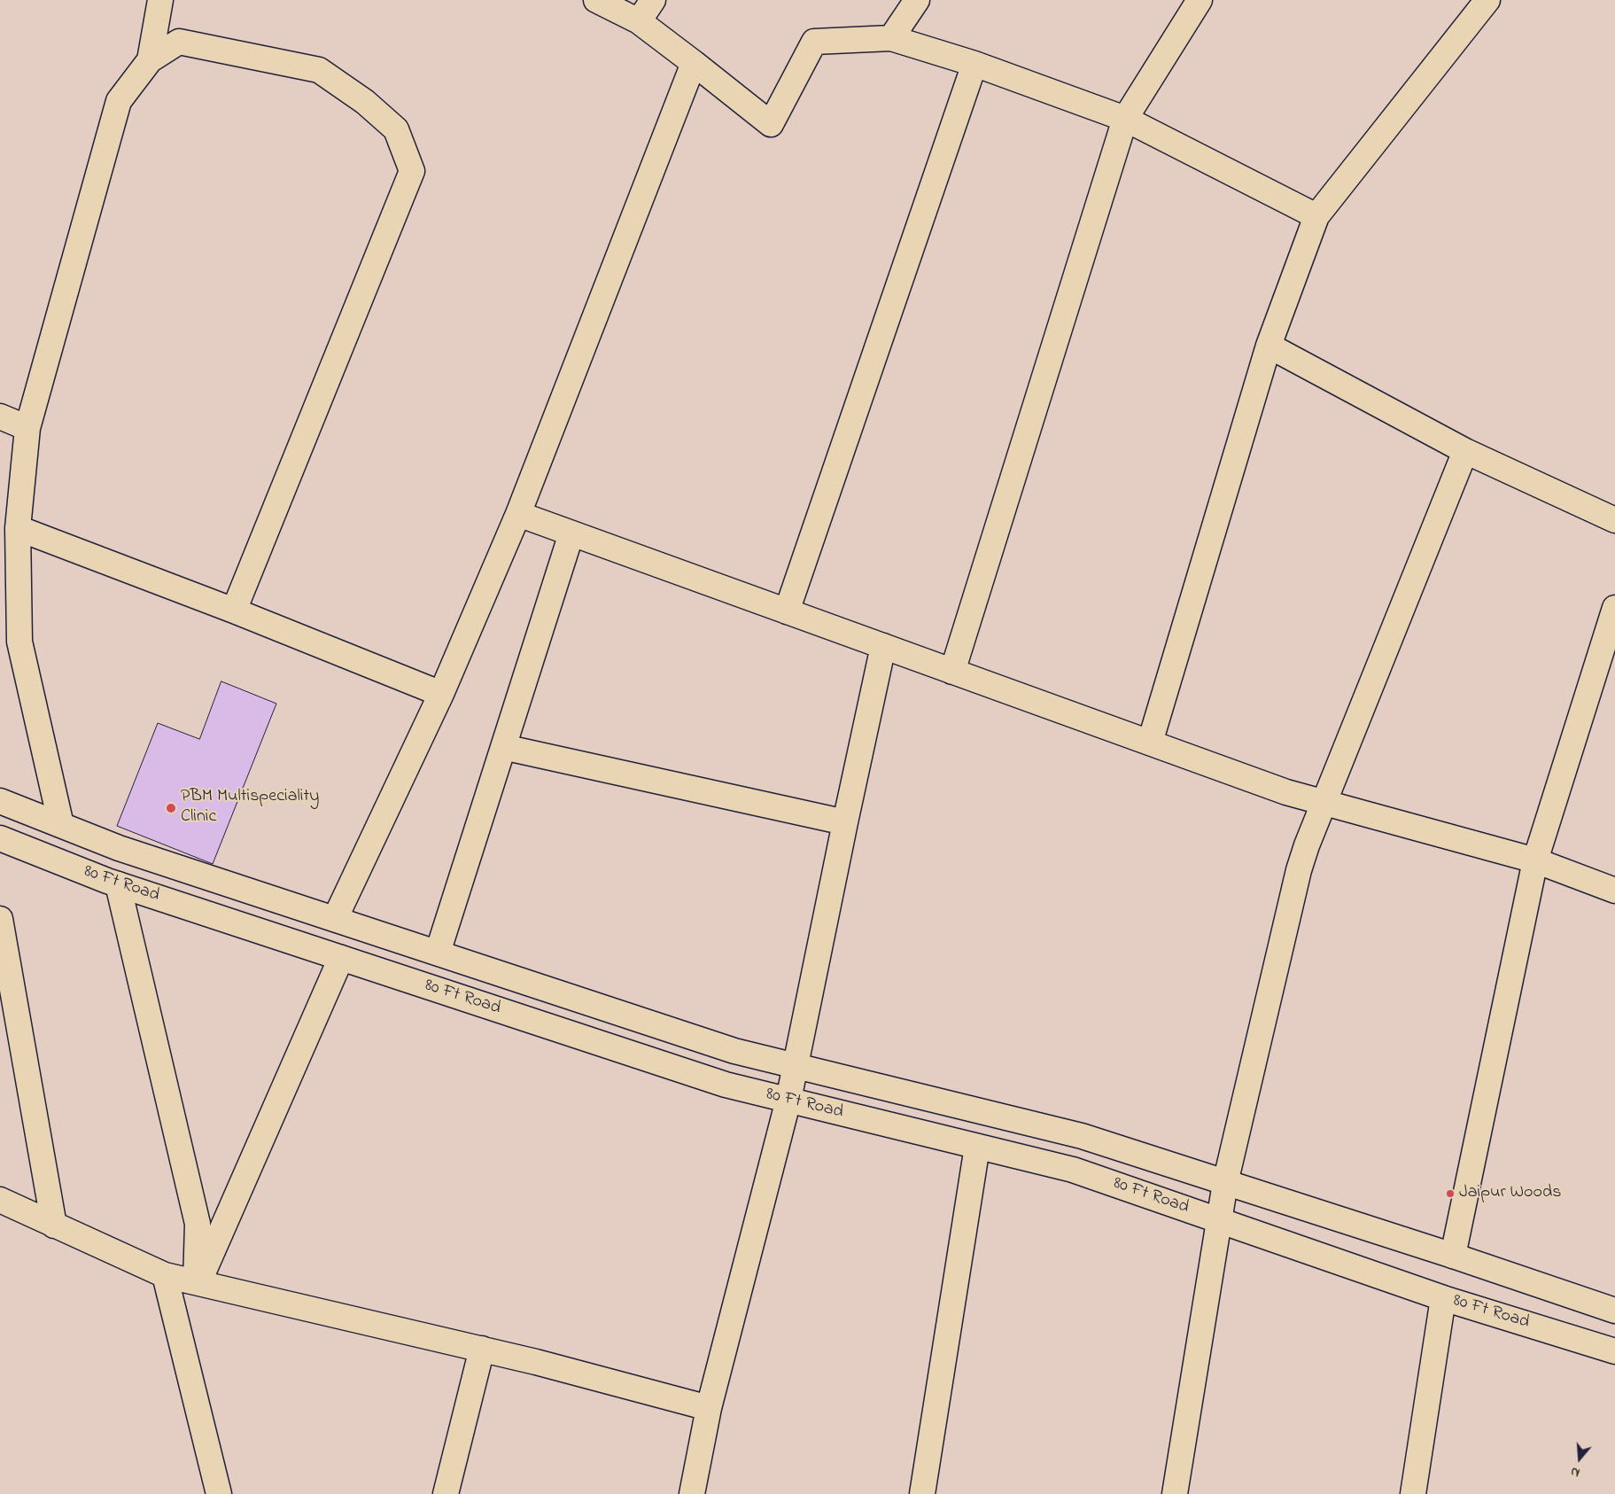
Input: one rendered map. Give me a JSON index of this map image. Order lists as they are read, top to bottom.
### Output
{
  "streets": {
    "street": ["80 Ft Road"]
  },
  "places": ["PBM Multispeciality Clinic", "Jaipur Woods"],
  "north": "bottom"
}
